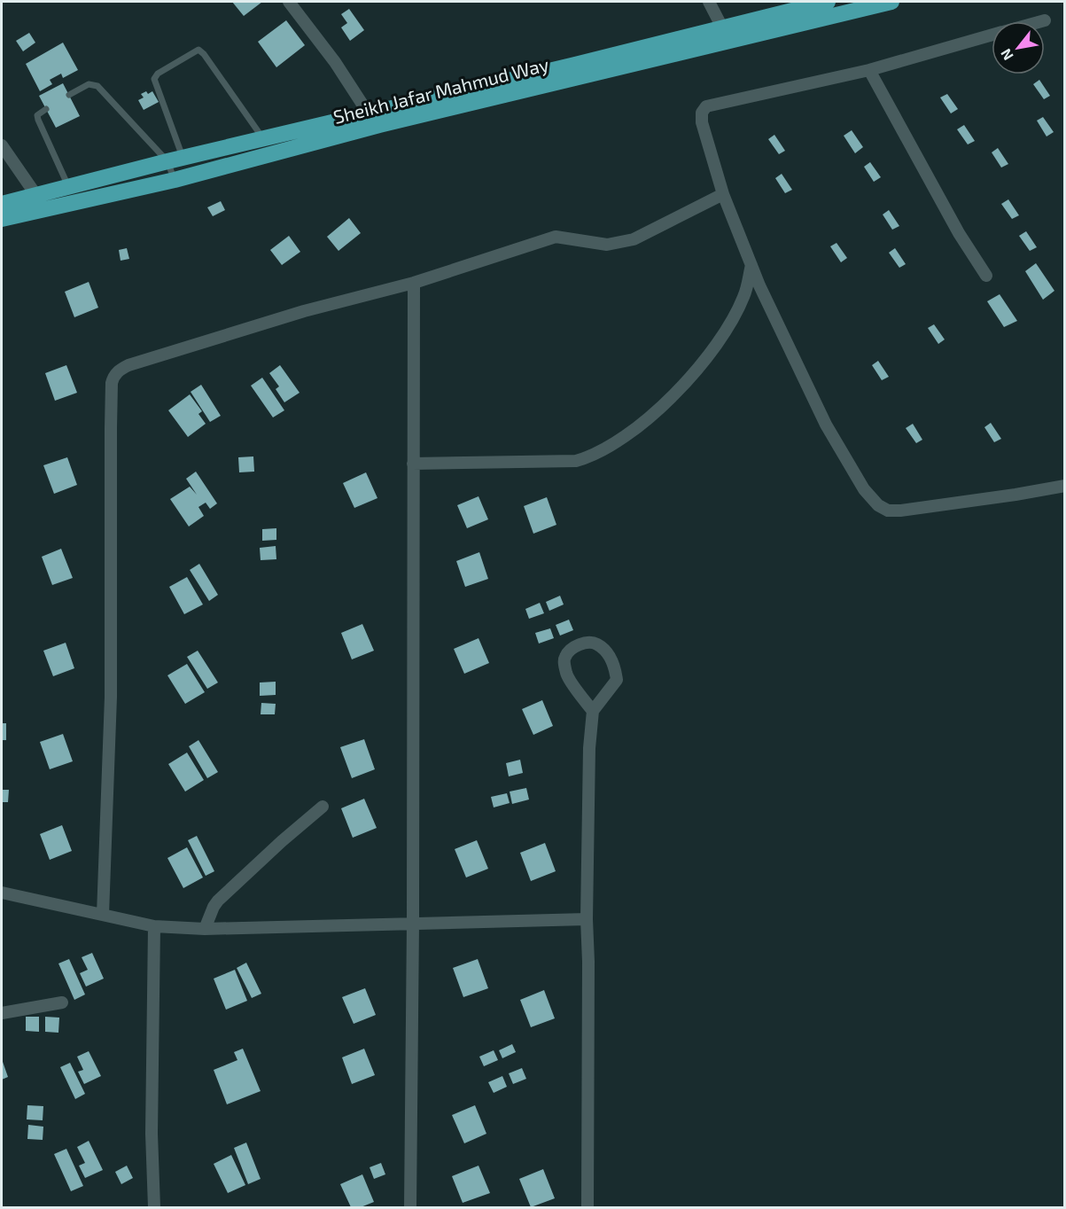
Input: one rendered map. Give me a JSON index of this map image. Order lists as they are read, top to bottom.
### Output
{
  "streets": {
    "main road": ["Sheikh Jafar Mahmud Way"]
  },
  "north": "bottom left"
}
